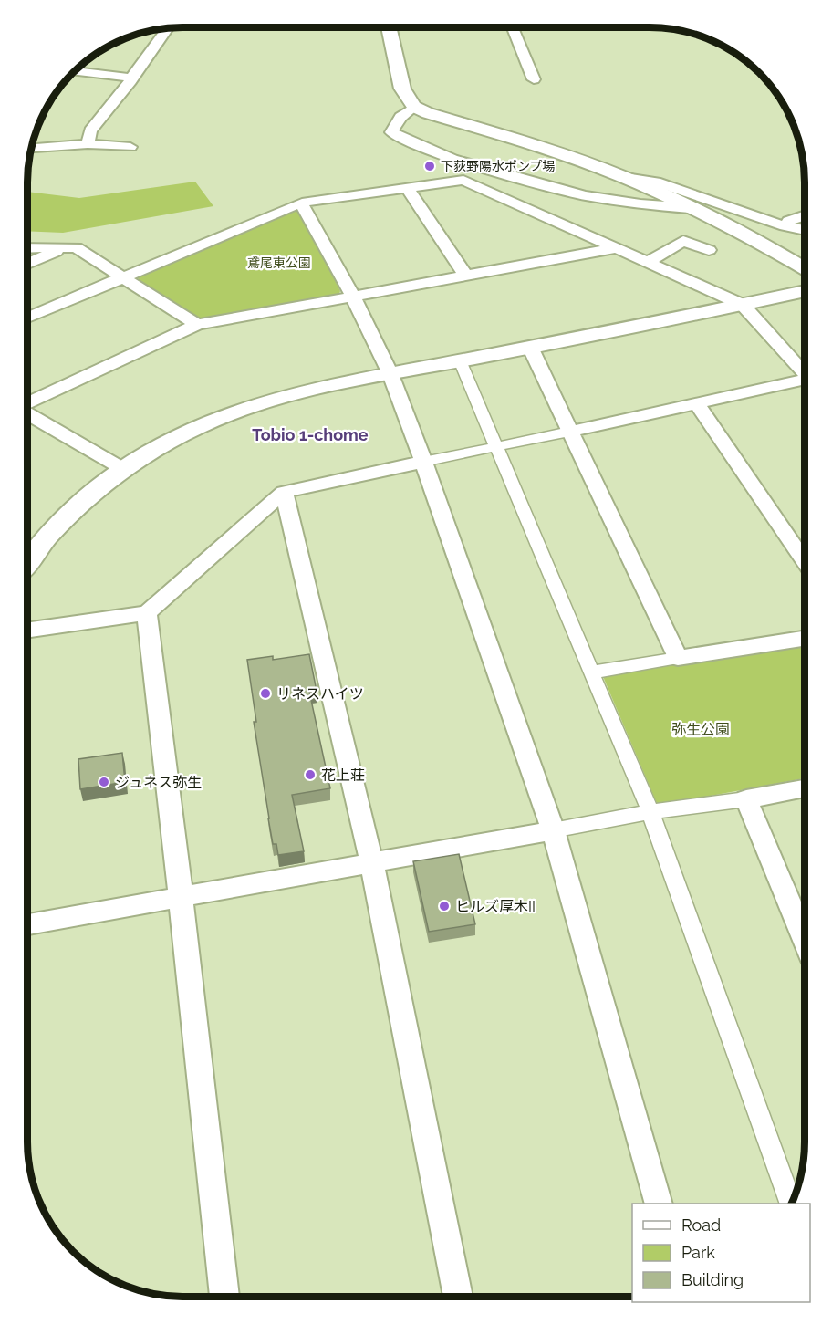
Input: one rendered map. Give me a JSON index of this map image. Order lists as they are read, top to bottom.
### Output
{
  "districts": ["Tobio 1-chome"],
  "parks": ["鳶尾東公園", "弥生公園"],
  "places": [
    "下荻野陽水ポンプ場",
    "リネスハイツ",
    "花上荘",
    "ジュネス弥生",
    "ヒルズ厚木II"
  ],
  "legend": ["Road", "Park", "Building"]
}
